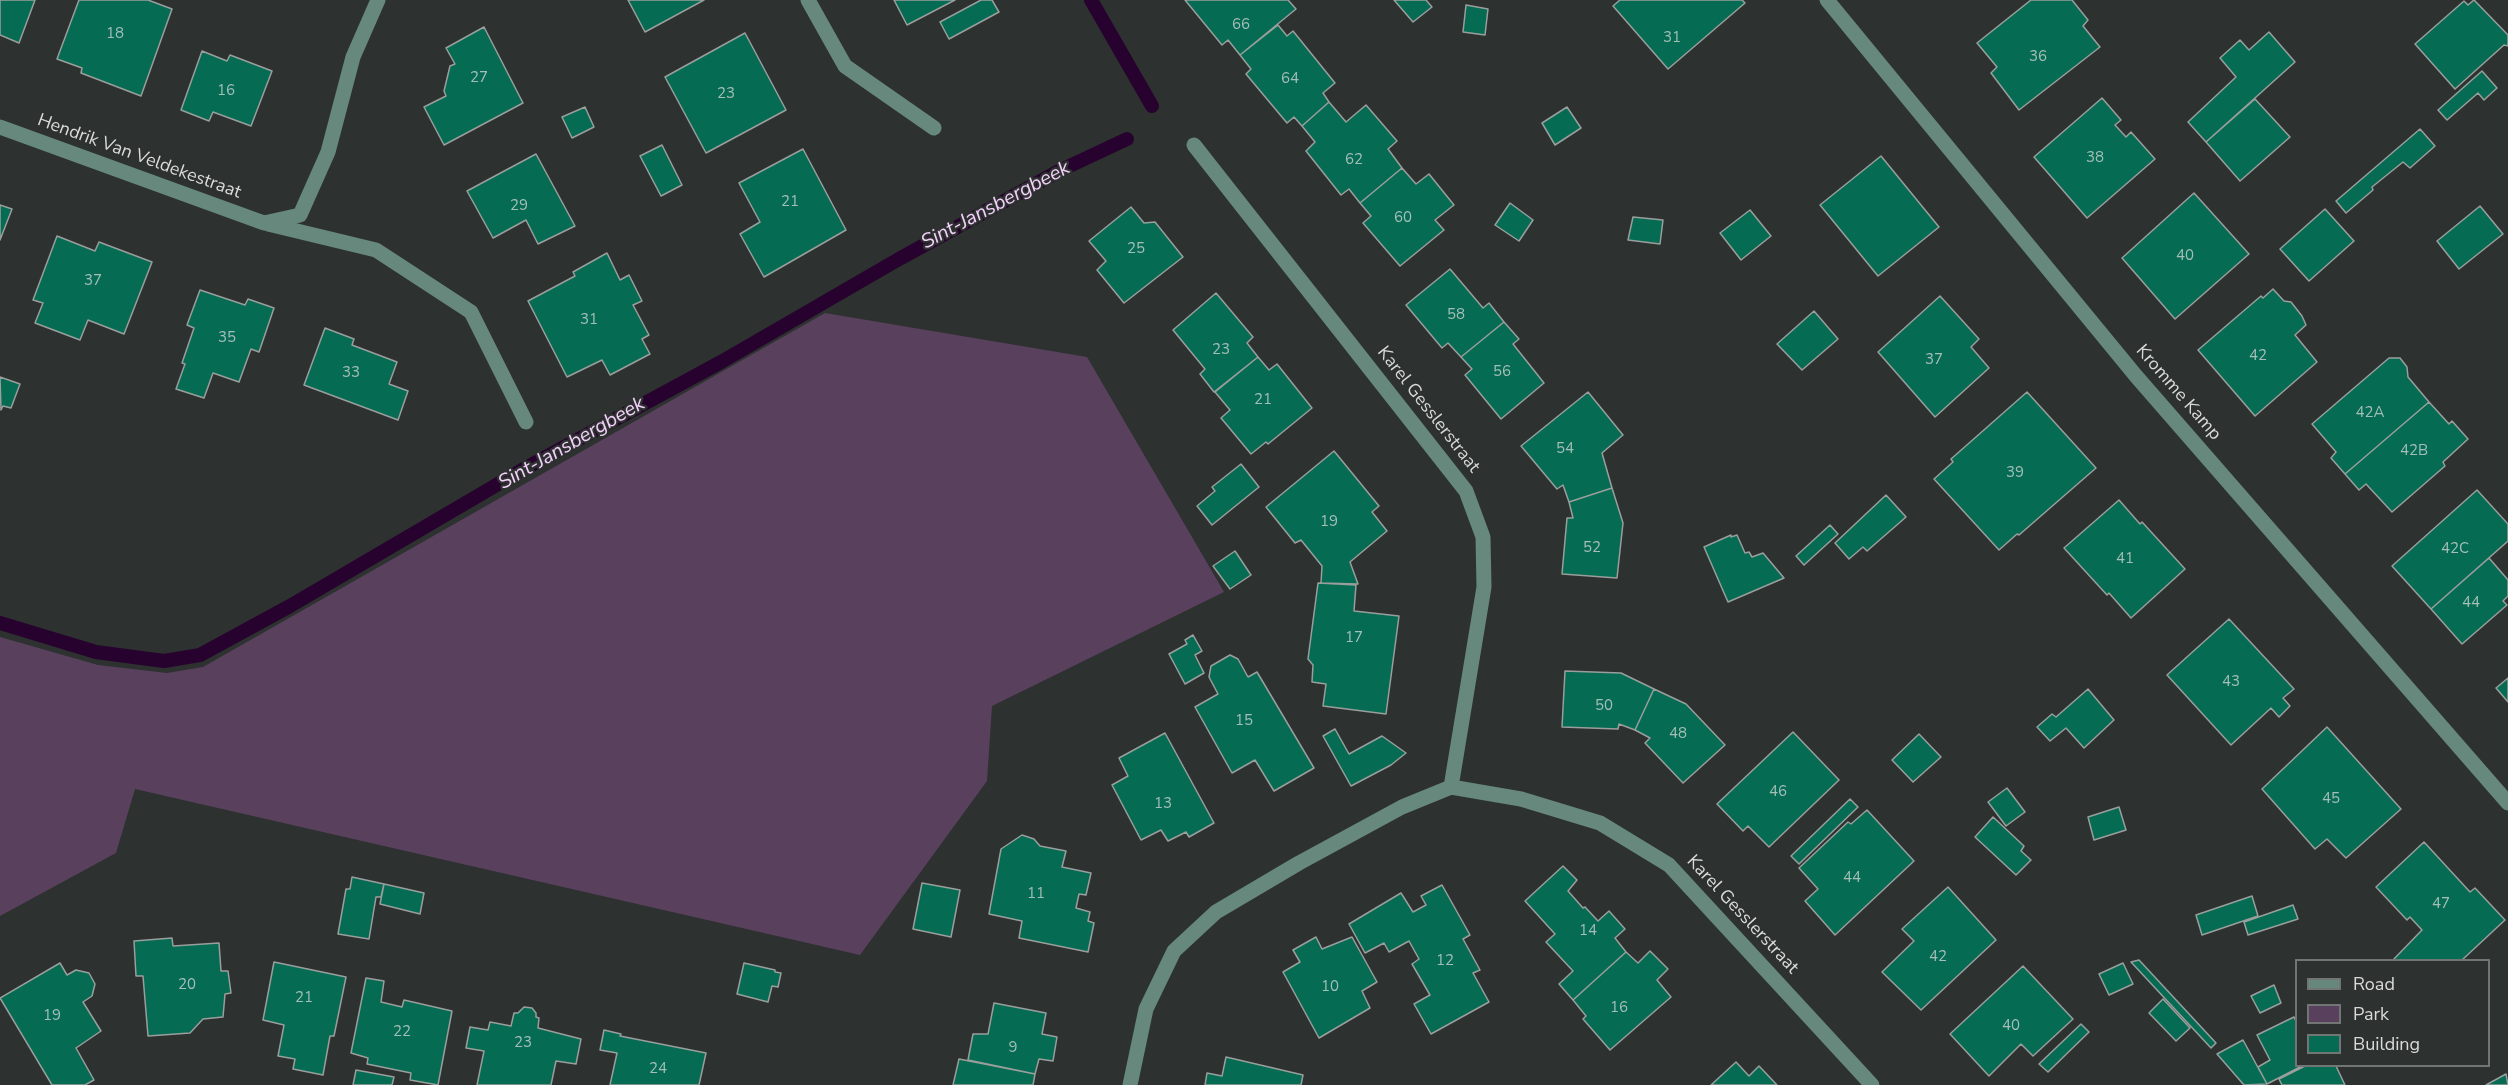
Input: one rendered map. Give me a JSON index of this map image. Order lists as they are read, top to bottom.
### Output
{
  "streets": {
    "street": ["Hendrik Van Veldekestraat", "Kromme Kamp", "Karel Gesslerstraat"]
  },
  "water": ["Sint-Jansbergbeek"],
  "house_numbers": [
    "66",
    "18",
    "31",
    "36",
    "27",
    "64",
    "16",
    "23",
    "38",
    "62",
    "21",
    "29",
    "60",
    "25",
    "40",
    "37",
    "58",
    "31",
    "35",
    "23",
    "42",
    "37",
    "56",
    "33",
    "21",
    "42A",
    "54",
    "42B",
    "39",
    "19",
    "52",
    "42C",
    "41",
    "44",
    "17",
    "43",
    "50",
    "15",
    "48",
    "46",
    "45",
    "13",
    "44",
    "11",
    "47",
    "14",
    "42",
    "12",
    "20",
    "10",
    "21",
    "16",
    "19",
    "40",
    "22",
    "23",
    "9",
    "24"
  ],
  "legend": ["Road", "Park", "Building"]
}
